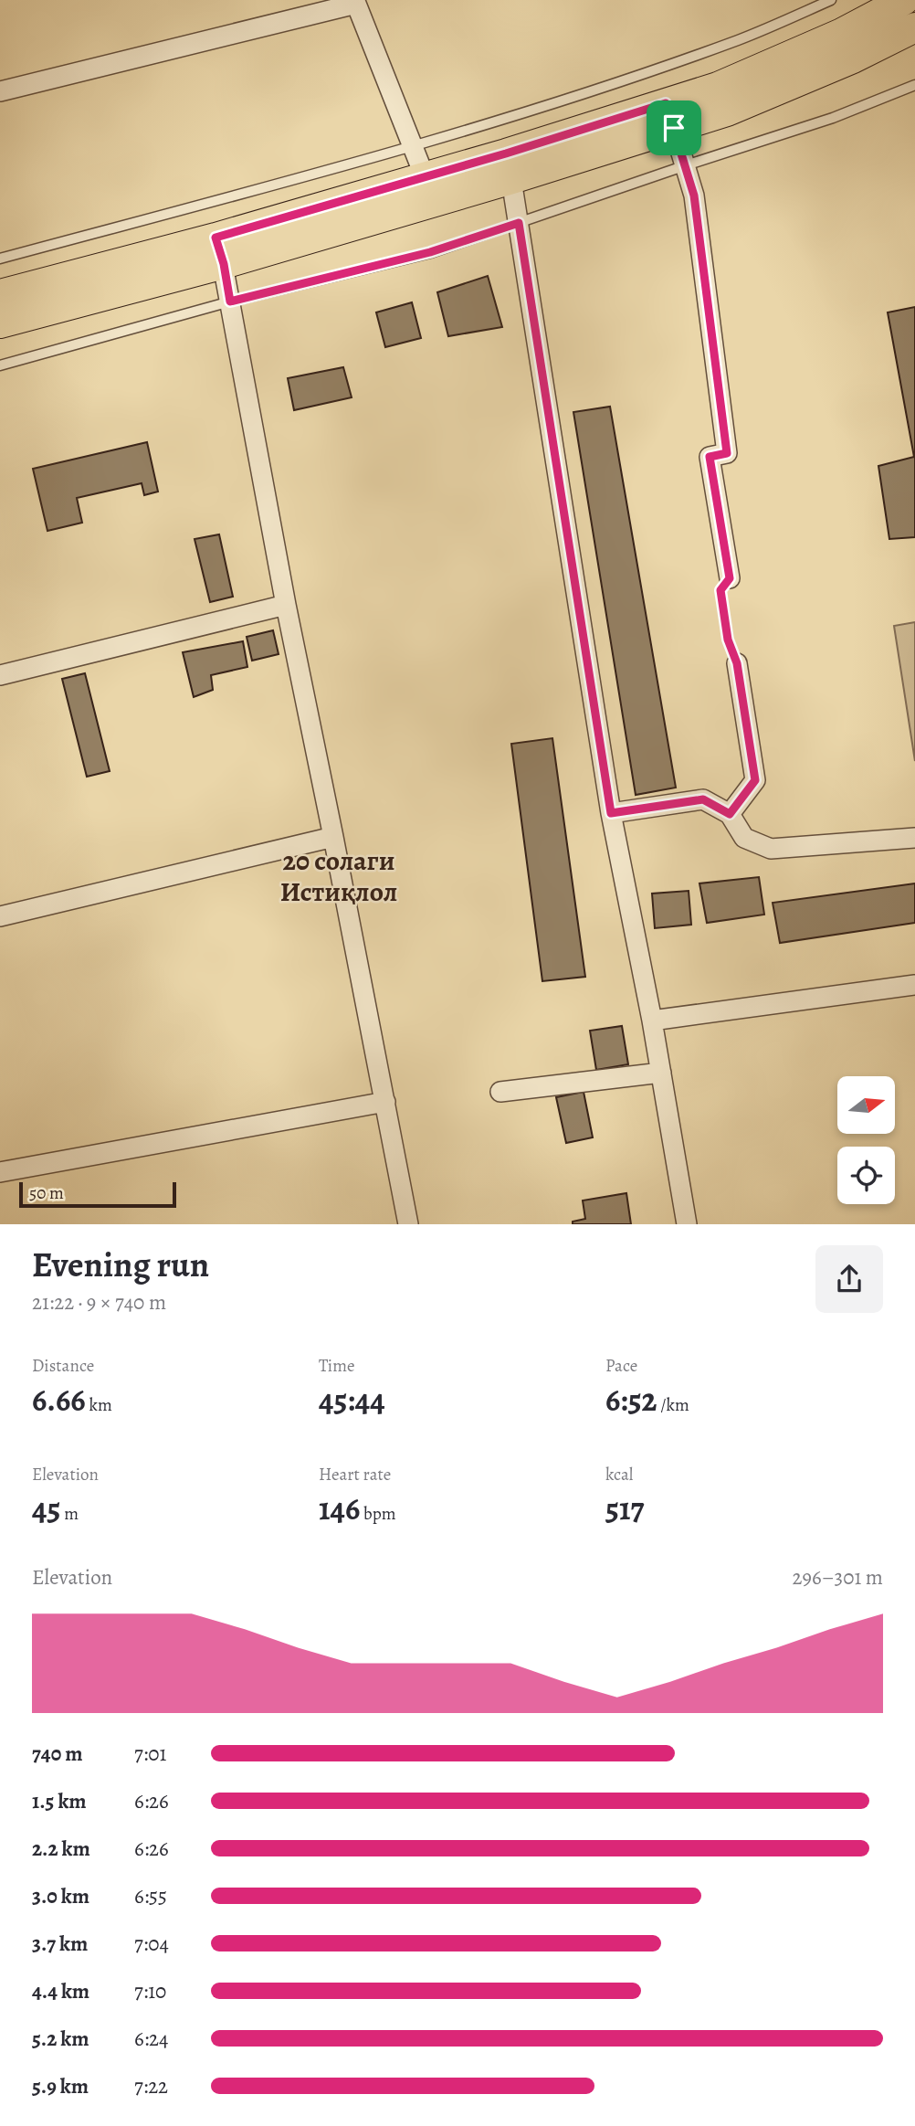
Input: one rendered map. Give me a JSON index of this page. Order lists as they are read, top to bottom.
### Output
{
  "districts": ["20 солаги Истиқлол"],
  "scale_bar": "50 m",
  "north": "right",
  "page": {
    "scale": "50 m",
    "heading": ["Evening run", "21:22 · 9 × 740 m"],
    "stats": [
      ["Distance", "6.66 km"],
      ["Time", "45:44"],
      ["Pace", "6:52 /km"],
      ["Elevation", "45 m"],
      ["Heart rate", "146 bpm"],
      ["kcal", "517"]
    ],
    "chart": ["Elevation", "296–301 m"],
    "list": [
      {
        "name": "740 m",
        "note": "7:01"
      },
      {
        "name": "1.5 km",
        "note": "6:26"
      },
      {
        "name": "2.2 km",
        "note": "6:26"
      },
      {
        "name": "3.0 km",
        "note": "6:55"
      },
      {
        "name": "3.7 km",
        "note": "7:04"
      },
      {
        "name": "4.4 km",
        "note": "7:10"
      },
      {
        "name": "5.2 km",
        "note": "6:24"
      },
      {
        "name": "5.9 km",
        "note": "7:22"
      }
    ]
  }
}
